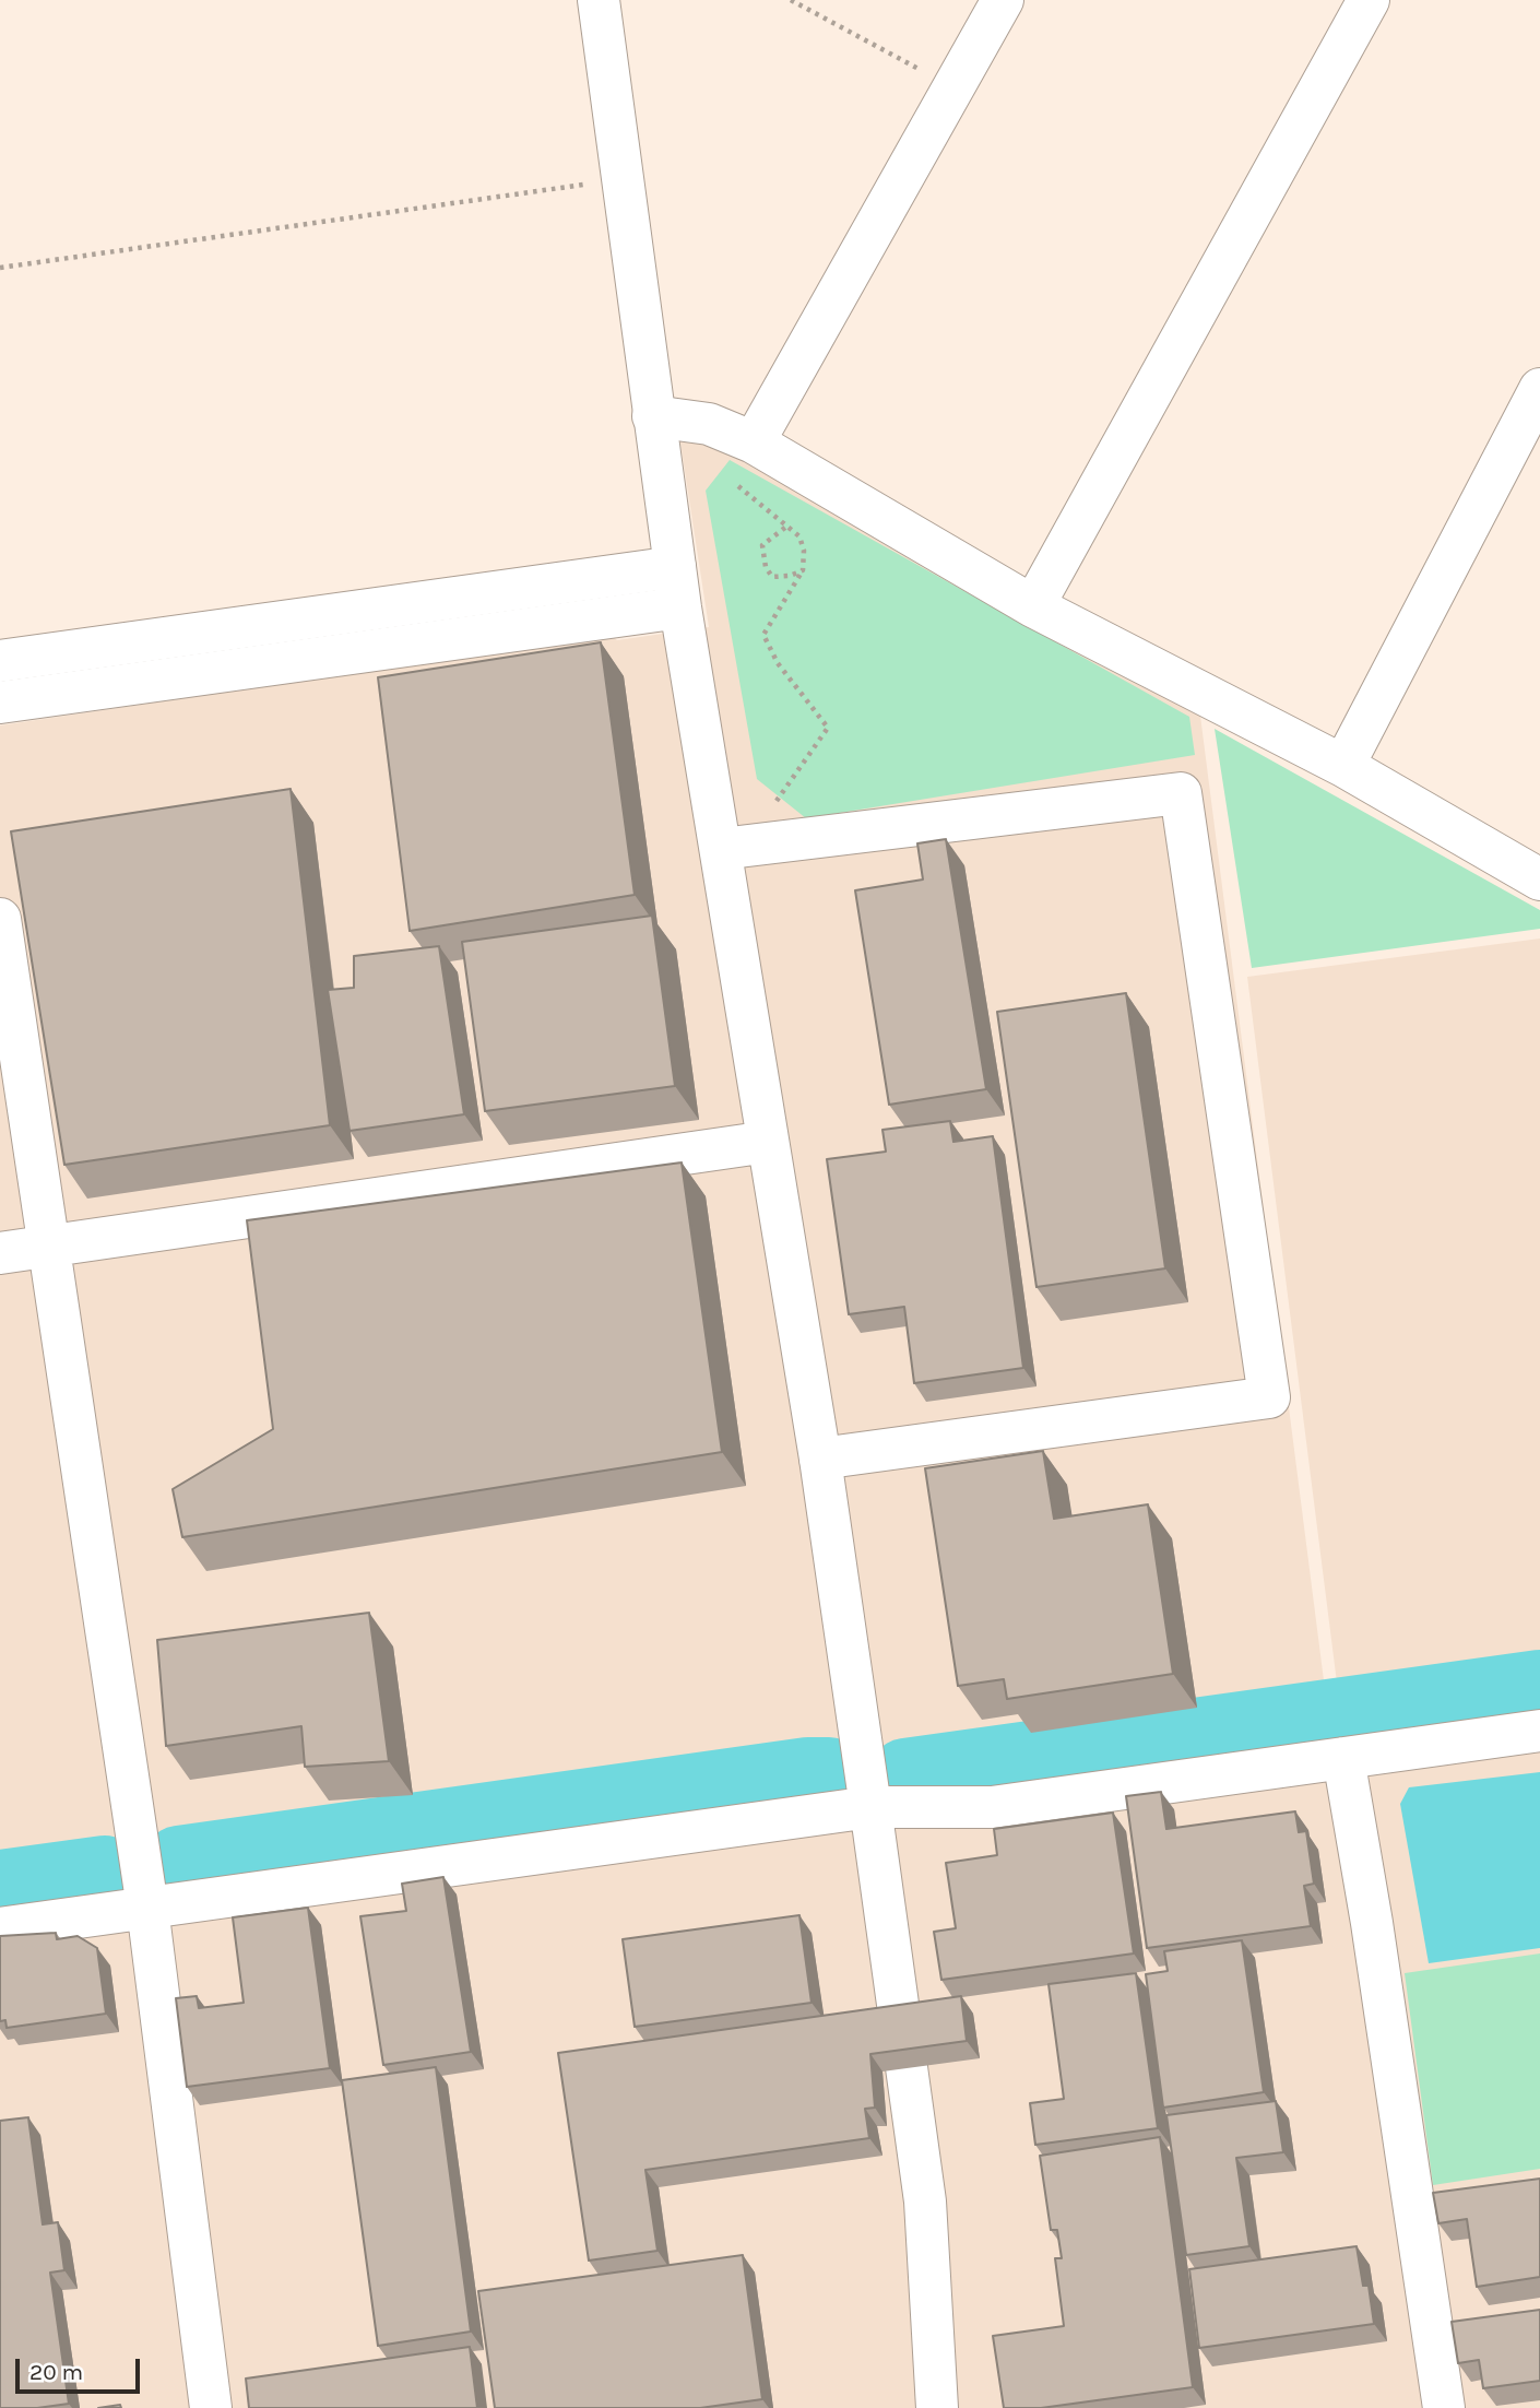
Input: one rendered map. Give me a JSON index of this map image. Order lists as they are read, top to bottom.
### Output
{
  "scale_bar": "20 m"
}
